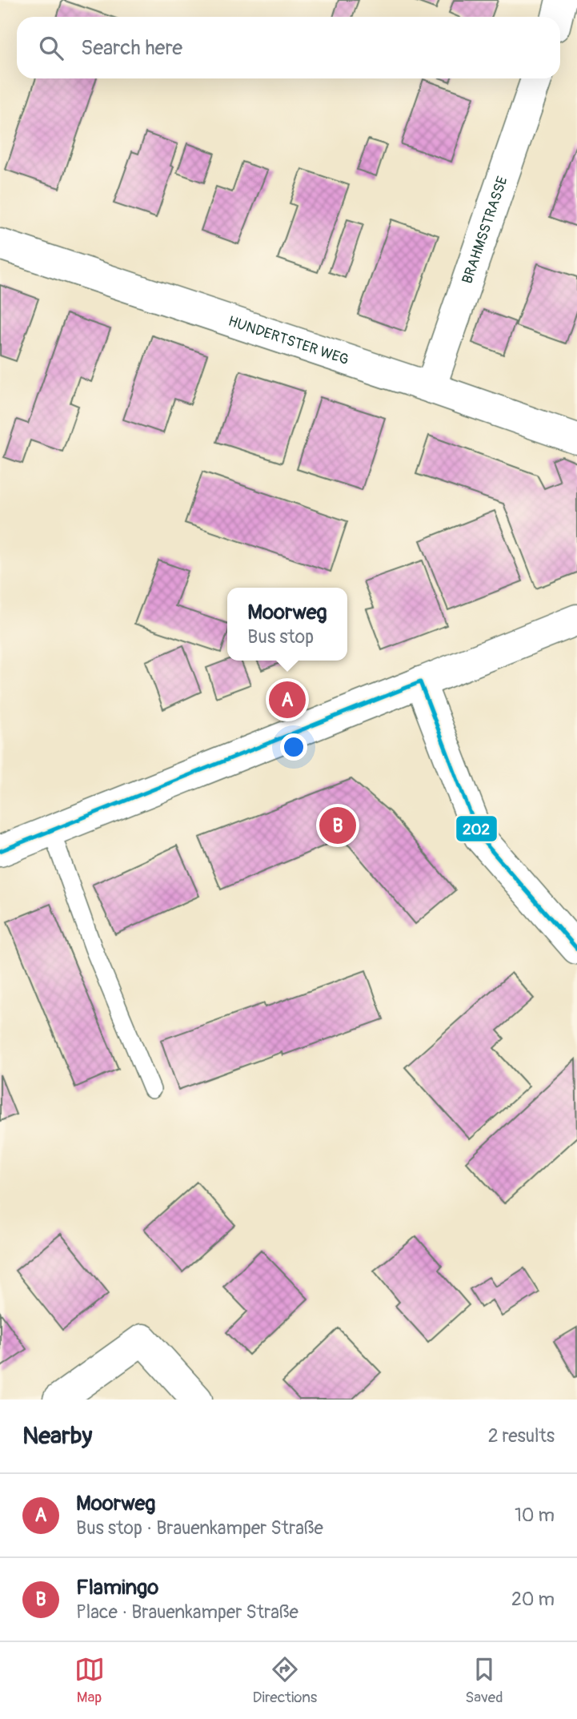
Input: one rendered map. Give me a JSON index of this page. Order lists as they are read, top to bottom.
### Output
{
  "streets": {
    "street": ["BRAHMSSTRASSE", "HUNDERTSTER WEG"]
  },
  "crossings": [
    ["BRAHMSSTRASSE", "HUNDERTSTER WEG"]
  ],
  "lines": ["transit line 202"],
  "page": {
    "search": "Search here",
    "popup": ["Moorweg", "Bus stop"],
    "pins": ["A", "B"],
    "heading": ["Nearby", "2 results"],
    "list": [
      {
        "mark": "A",
        "name": "Moorweg",
        "note": "Bus stop · Brauenkamper Straße",
        "value": "10 m"
      },
      {
        "mark": "B",
        "name": "Flamingo",
        "note": "Place · Brauenkamper Straße",
        "value": "20 m"
      }
    ],
    "nav": ["Map", "Directions", "Saved"]
  }
}
